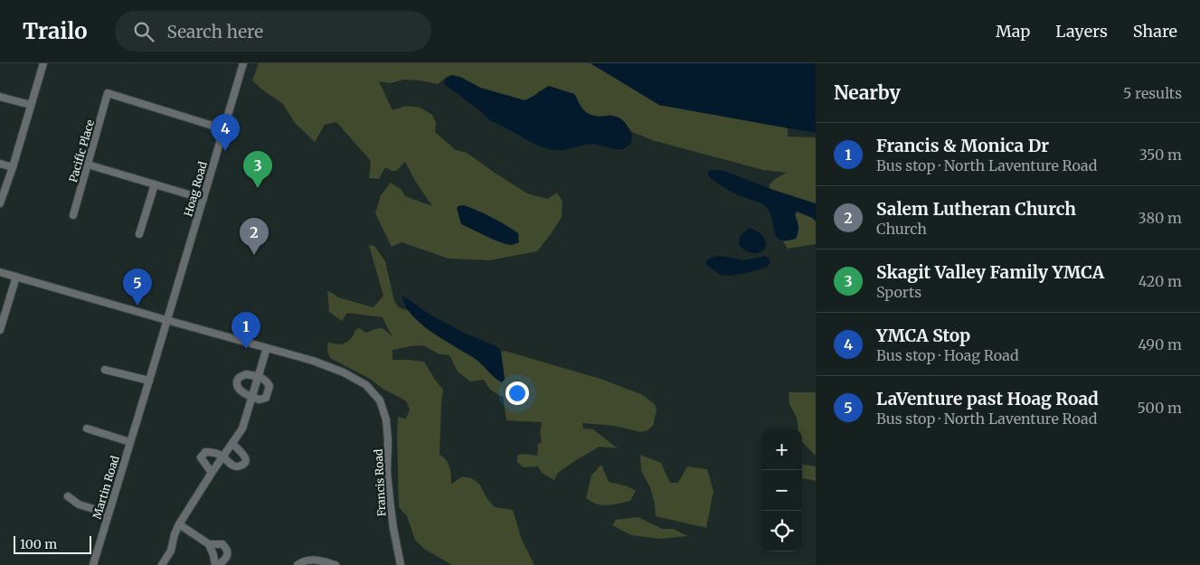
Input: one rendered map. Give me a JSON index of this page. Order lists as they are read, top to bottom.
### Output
{
  "streets": {
    "street": [
      "Pacific Place",
      "Hoag Road",
      "Francis Road",
      "Martin Road"
    ]
  },
  "crossings": [
    ["Pacific Place", "Hoag Road"],
    ["Hoag Road", "Martin Road"]
  ],
  "scale_bar": "100 m",
  "page": {
    "header": "Trailo",
    "search": "Search here",
    "nav": ["Map", "Layers", "Share"],
    "heading": ["Nearby", "5 results"],
    "pins": [
      "4",
      "3",
      "2",
      "5",
      "1"
    ],
    "list": [
      {
        "mark": "1",
        "name": "Francis & Monica Dr",
        "note": "Bus stop · North Laventure Road",
        "value": "350 m"
      },
      {
        "mark": "2",
        "name": "Salem Lutheran Church",
        "note": "Church",
        "value": "380 m"
      },
      {
        "mark": "3",
        "name": "Skagit Valley Family YMCA",
        "note": "Sports",
        "value": "420 m"
      },
      {
        "mark": "4",
        "name": "YMCA Stop",
        "note": "Bus stop · Hoag Road",
        "value": "490 m"
      },
      {
        "mark": "5",
        "name": "LaVenture past Hoag Road",
        "note": "Bus stop · North Laventure Road",
        "value": "500 m"
      }
    ],
    "map_buttons": ["+", "−"],
    "scale": "100 m"
  }
}
